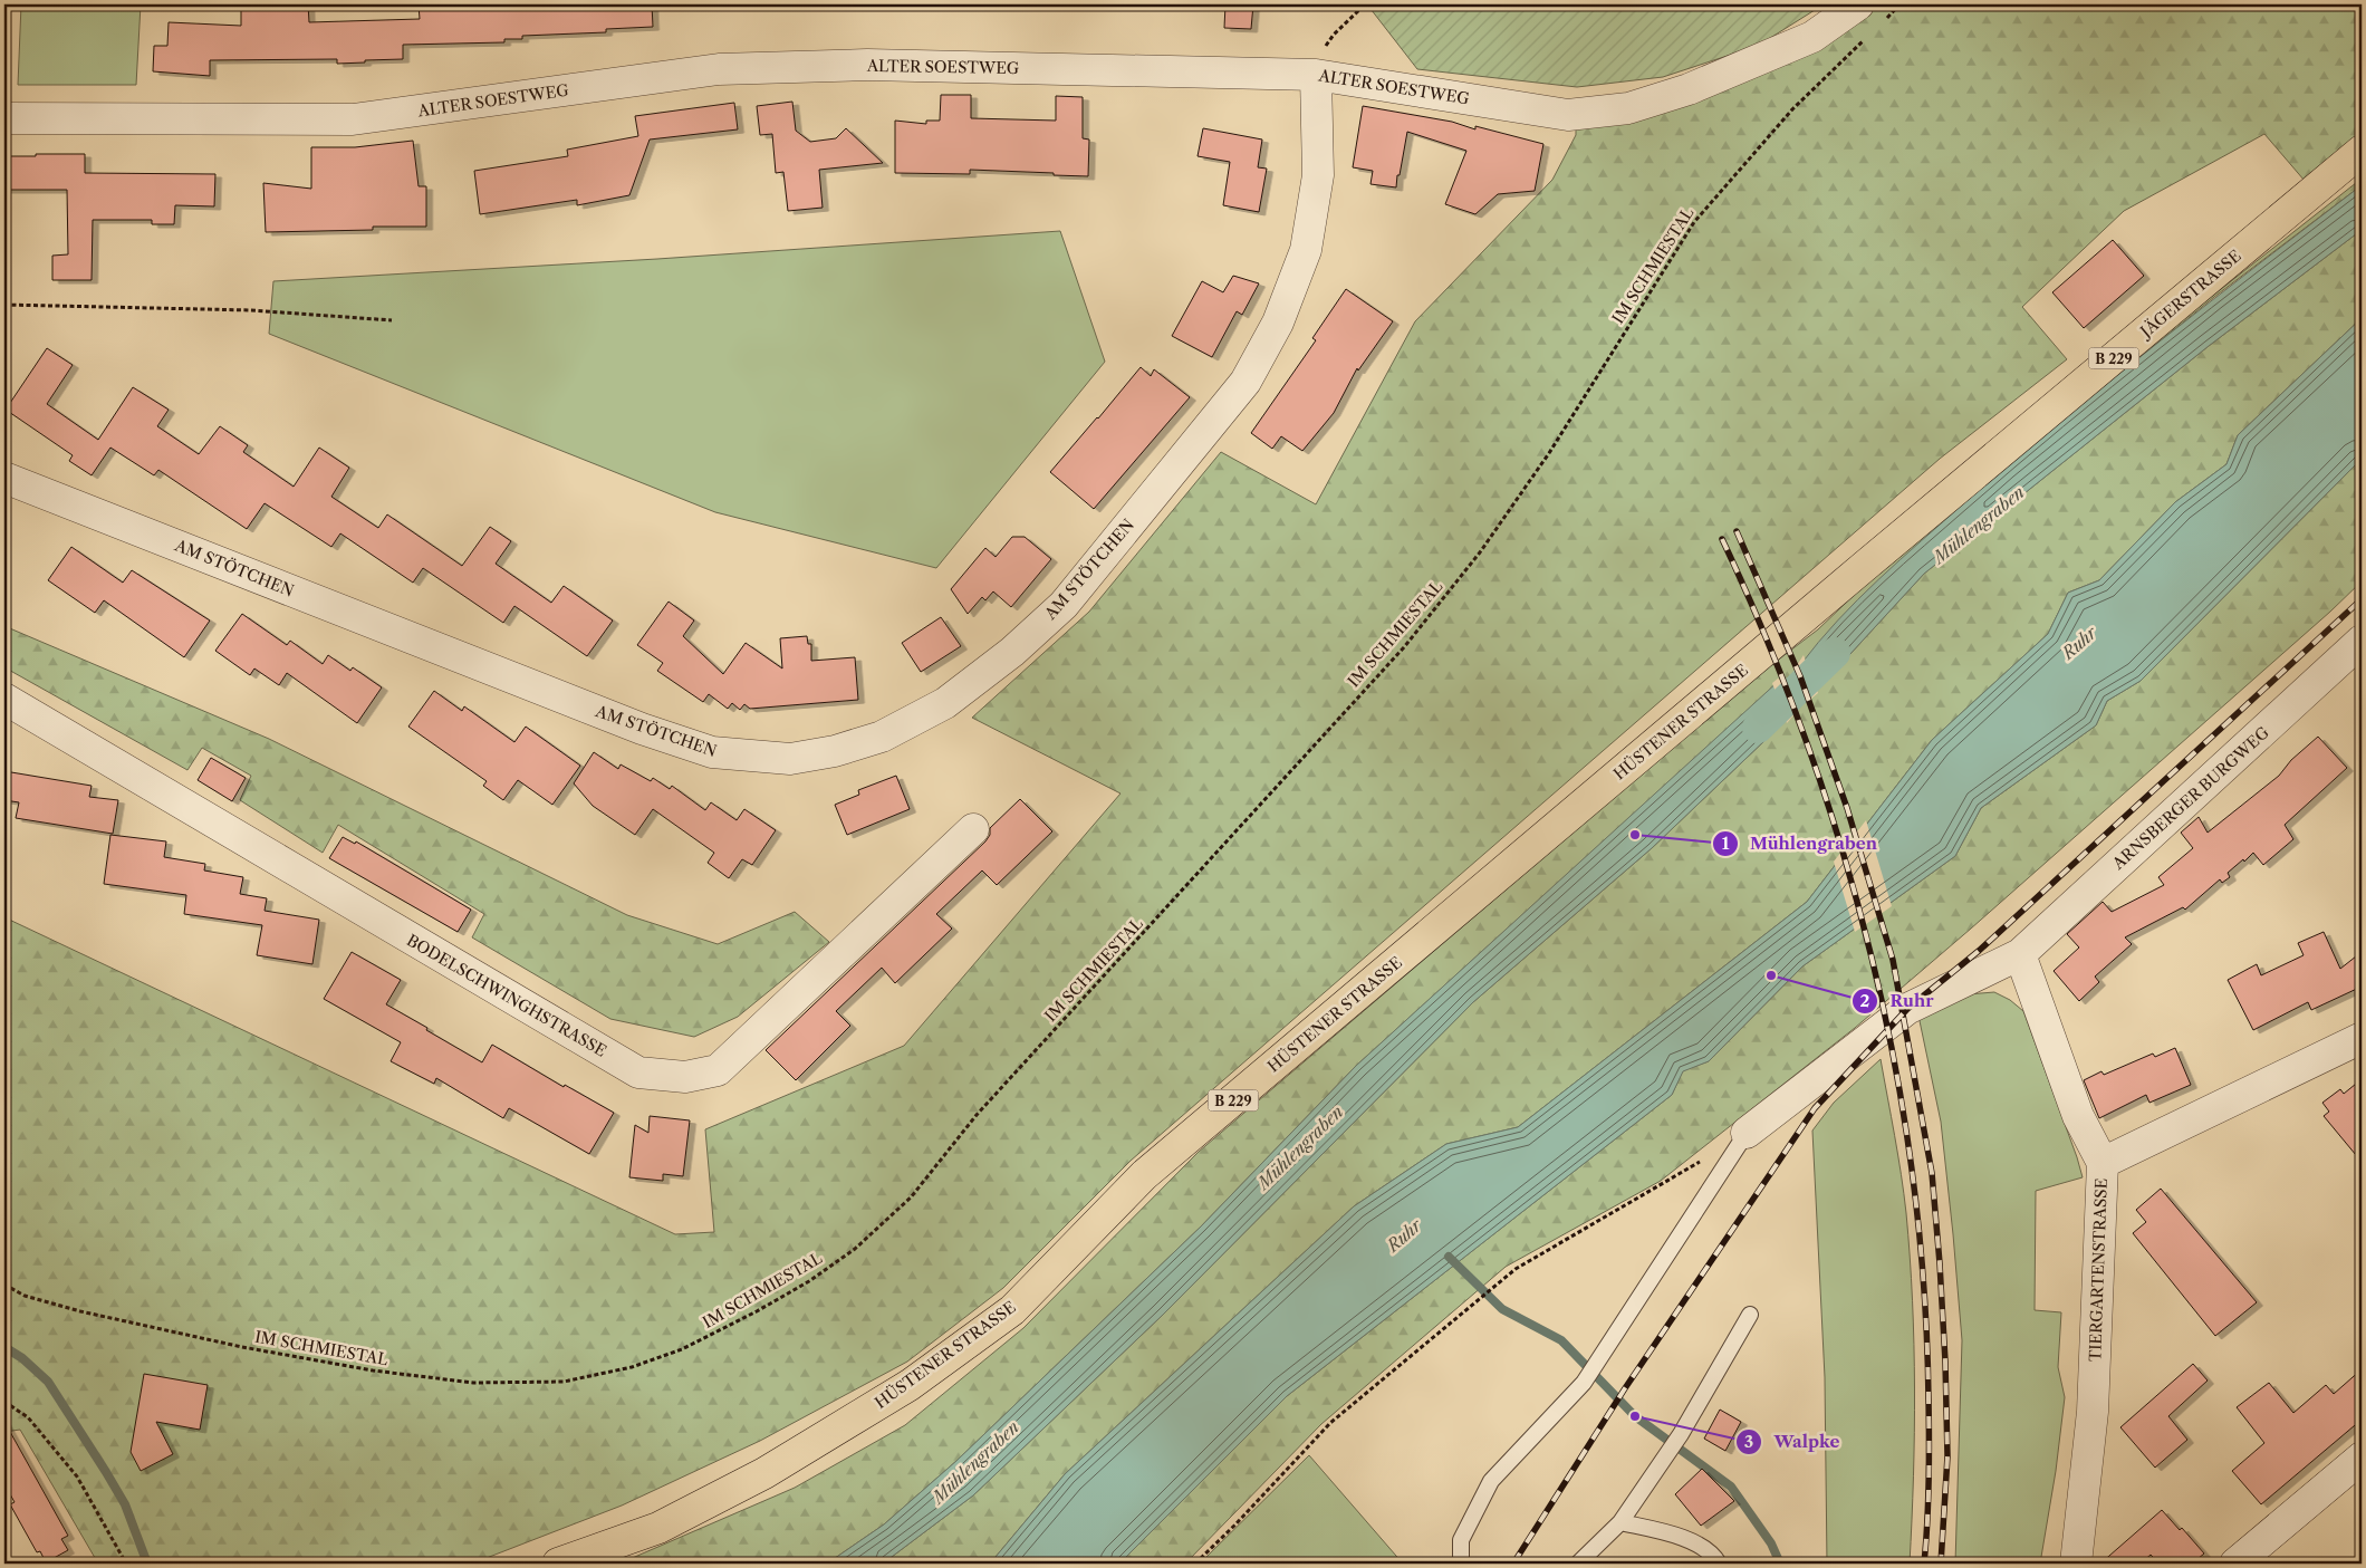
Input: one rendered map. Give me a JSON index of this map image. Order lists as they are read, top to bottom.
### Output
{
  "streets": {
    "main road": ["JÄGERSTRASSE", "B 229", "HÜSTENER STRASSE"],
    "street": [
      "ALTER SOESTWEG",
      "AM STÖTCHEN",
      "ARNSBERGER BURGWEG",
      "BODELSCHWINGHSTRASSE",
      "TIERGARTENSTRASSE"
    ],
    "path": ["IM SCHMIESTAL"]
  },
  "crossings": [
    ["ALTER SOESTWEG", "AM STÖTCHEN"],
    ["JÄGERSTRASSE", "HÜSTENER STRASSE"]
  ],
  "water": ["Mühlengraben", "Ruhr"],
  "places": ["Mühlengraben", "Ruhr", "Walpke"]
}
